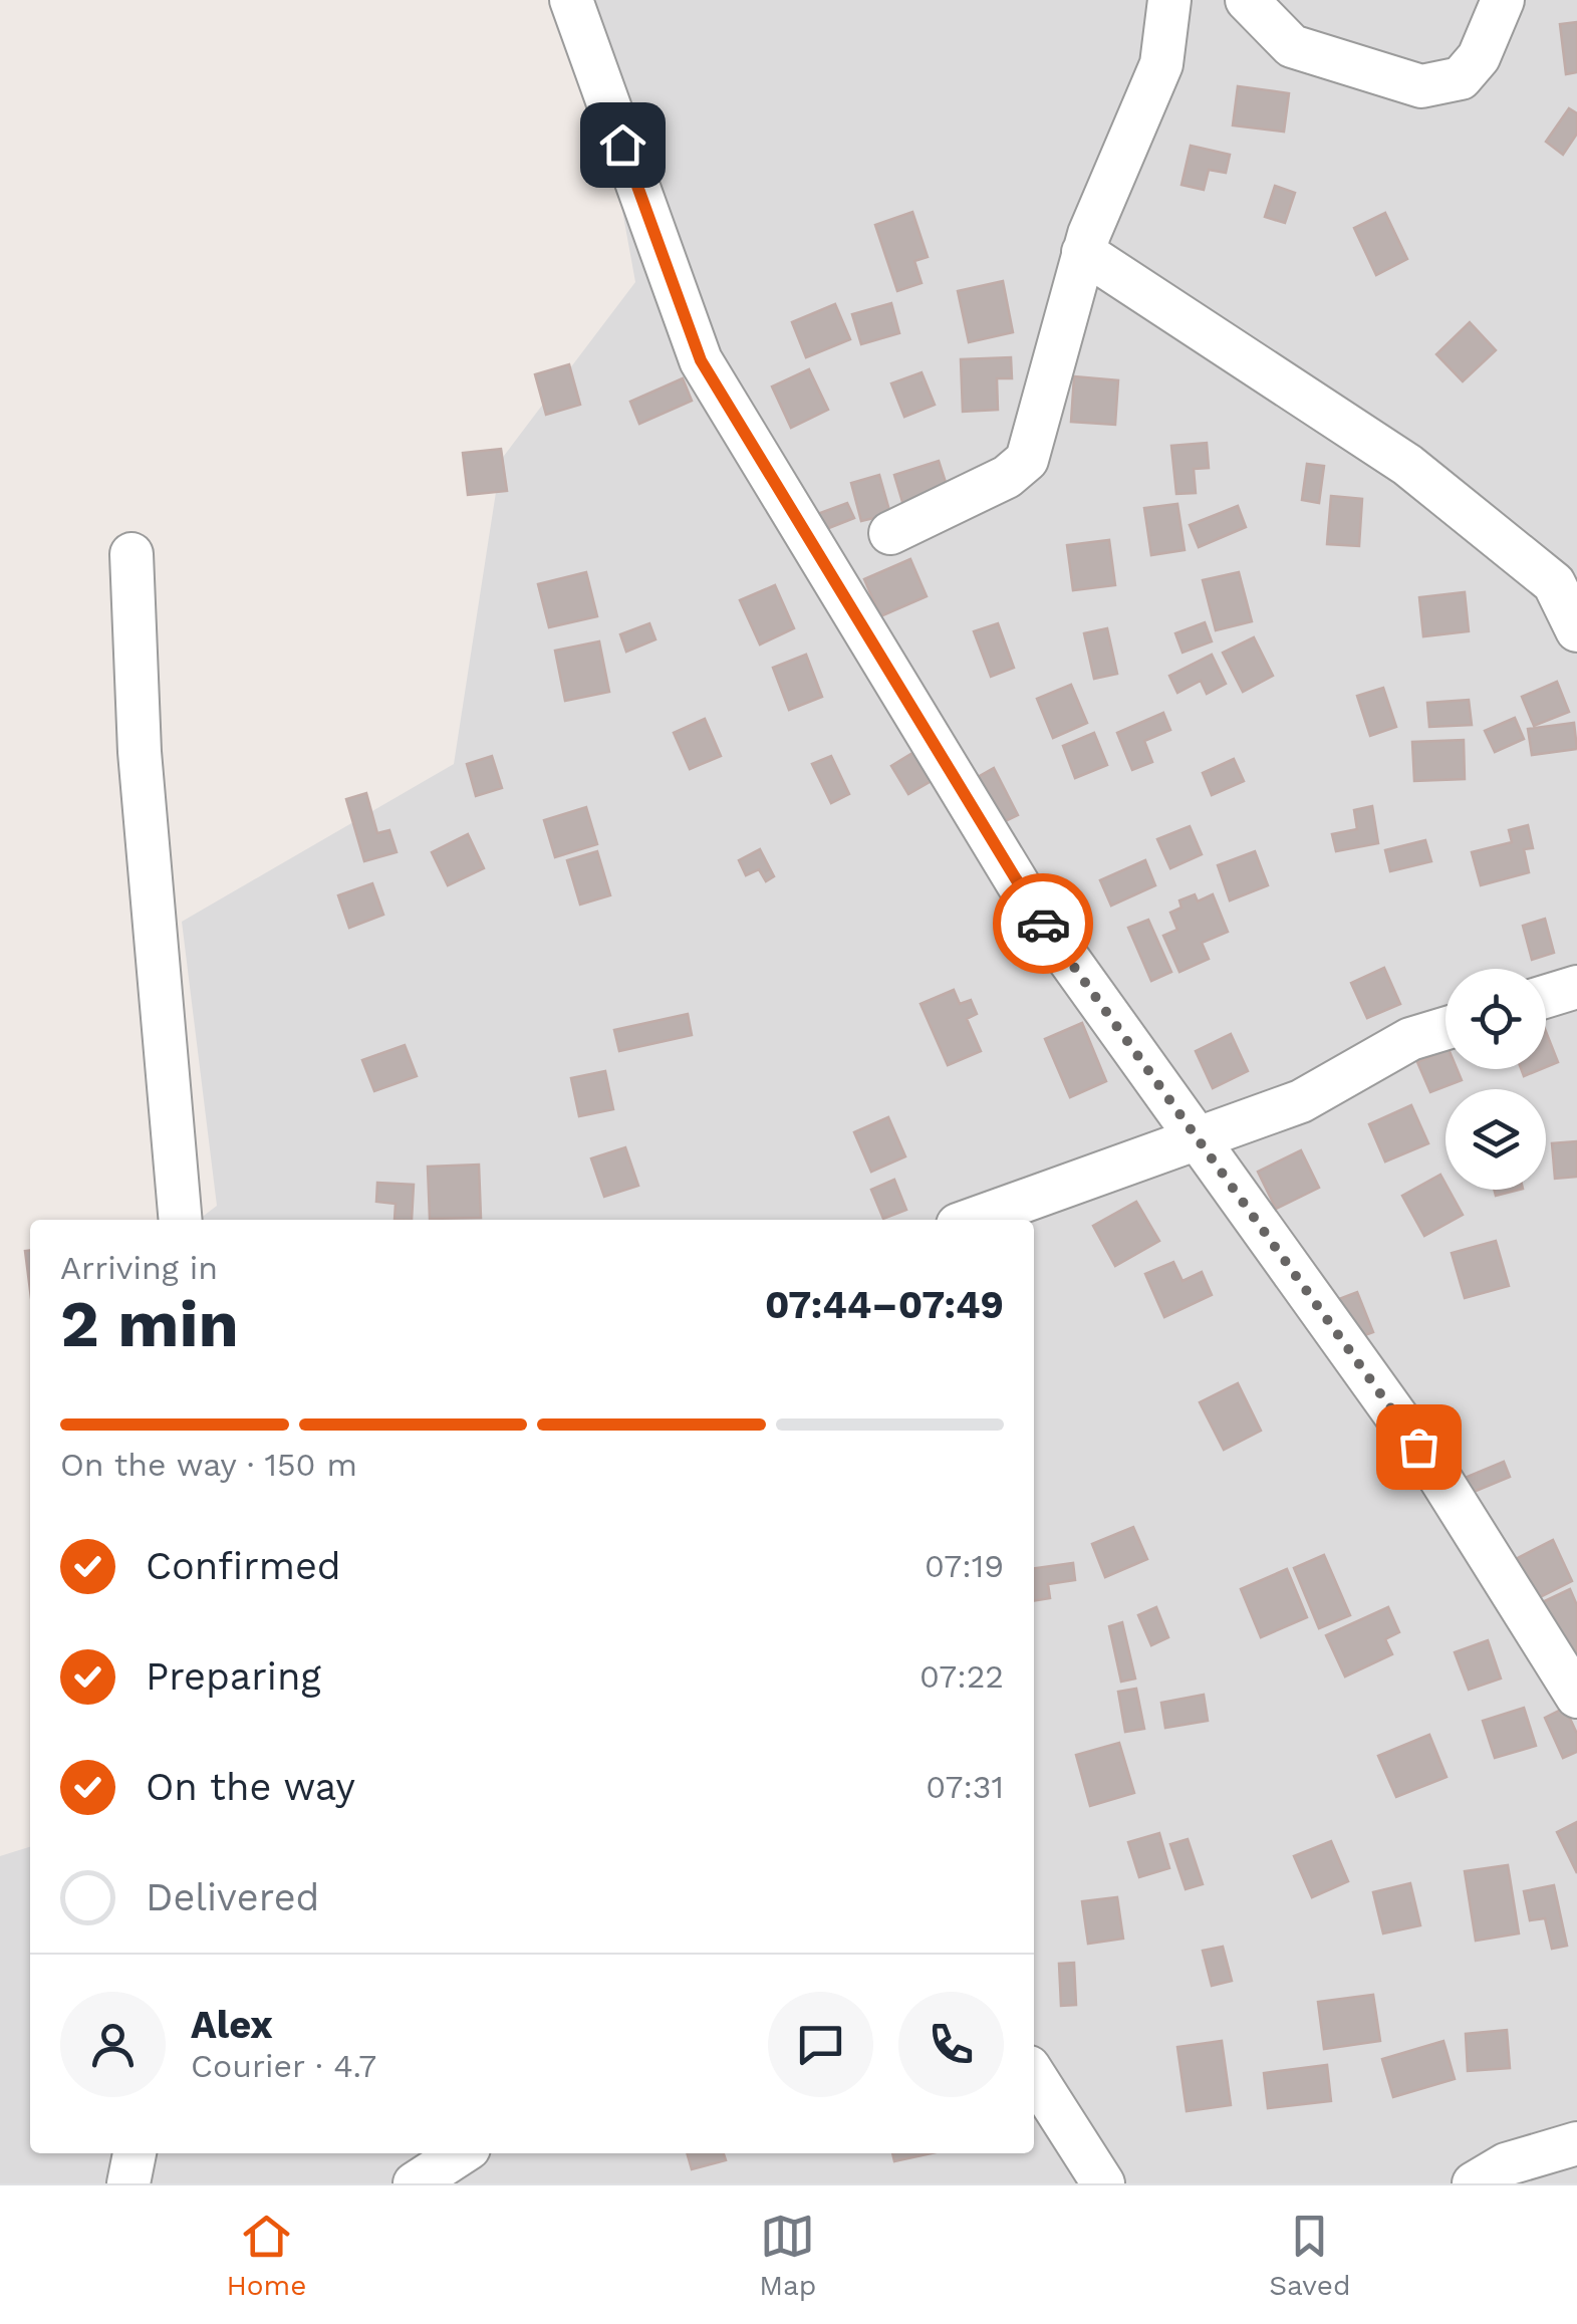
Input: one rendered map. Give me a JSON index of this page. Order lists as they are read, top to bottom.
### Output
{
  "page": {
    "heading": ["2 min", "Arriving in", "07:44–07:49"],
    "panel": ["Alex", "Courier · 4.7"],
    "bar": "On the way · 150 m",
    "list": [
      ["Confirmed", "07:19"],
      ["Preparing", "07:22"],
      ["On the way", "07:31"],
      "Delivered"
    ],
    "tabs": ["Home", "Map", "Saved"]
  }
}
